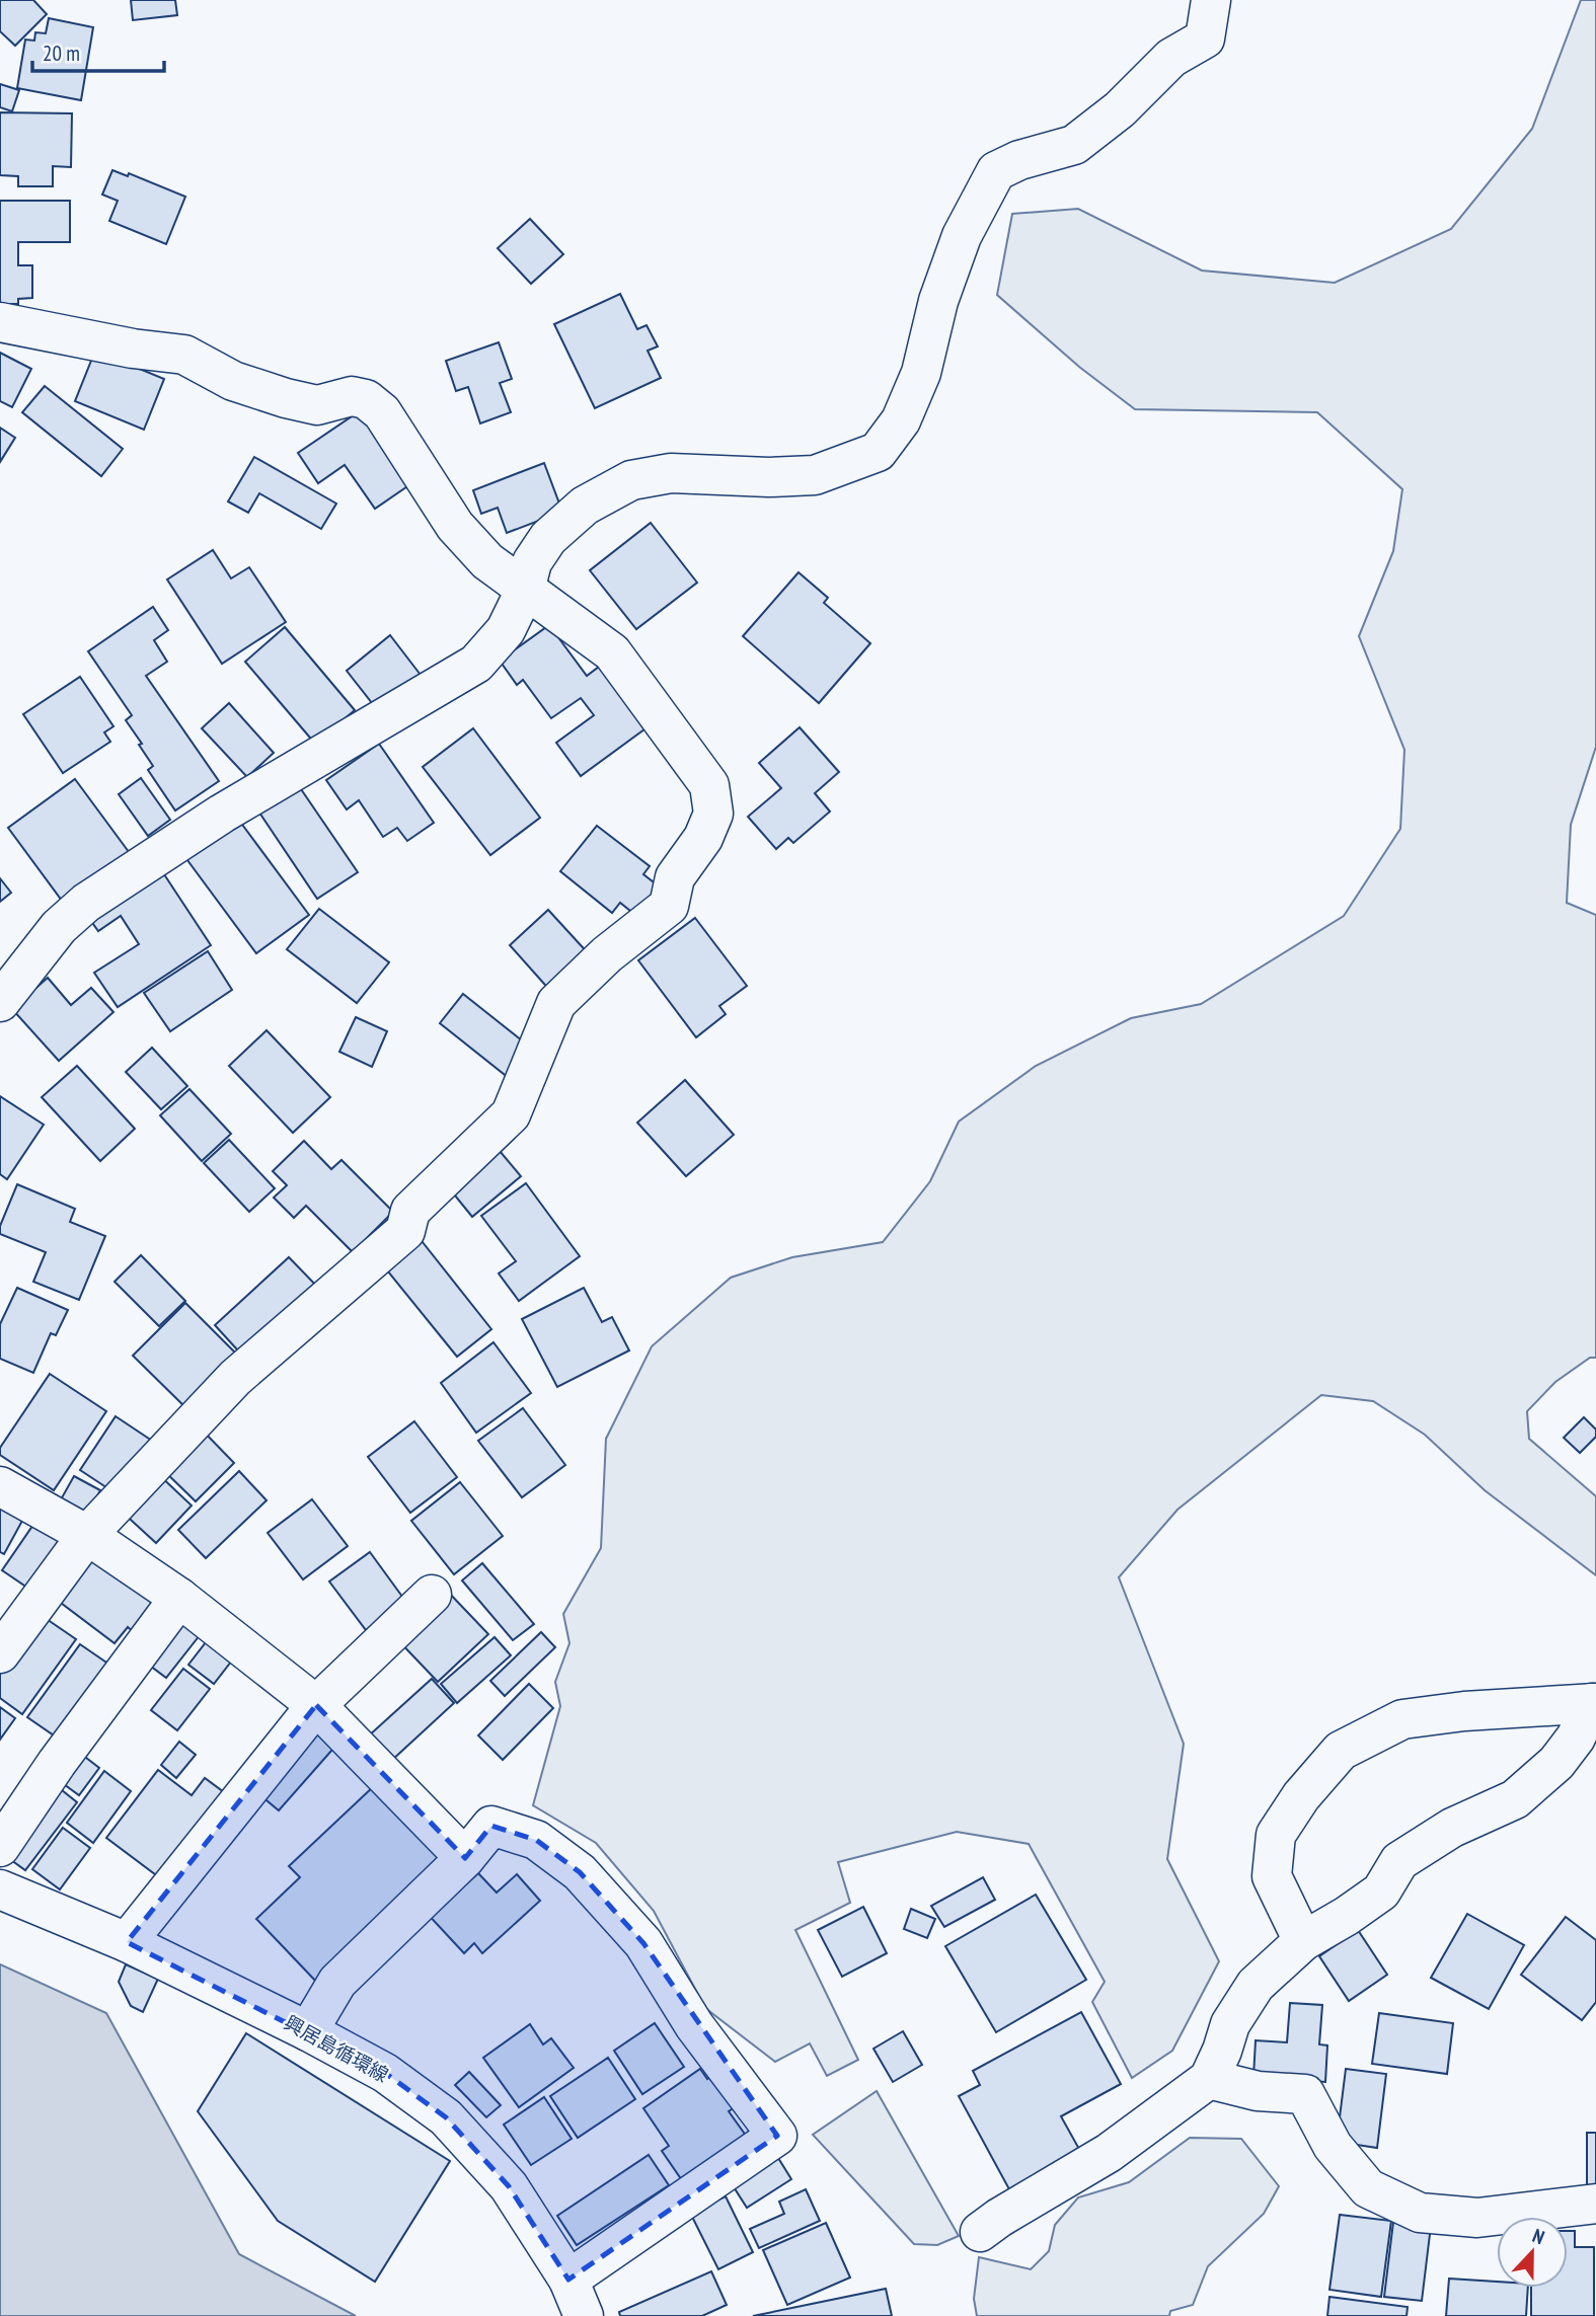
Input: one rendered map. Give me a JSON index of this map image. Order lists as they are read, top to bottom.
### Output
{
  "streets": {
    "street": ["興居島循環線"]
  },
  "scale_bar": "20 m",
  "north": "top"
}
